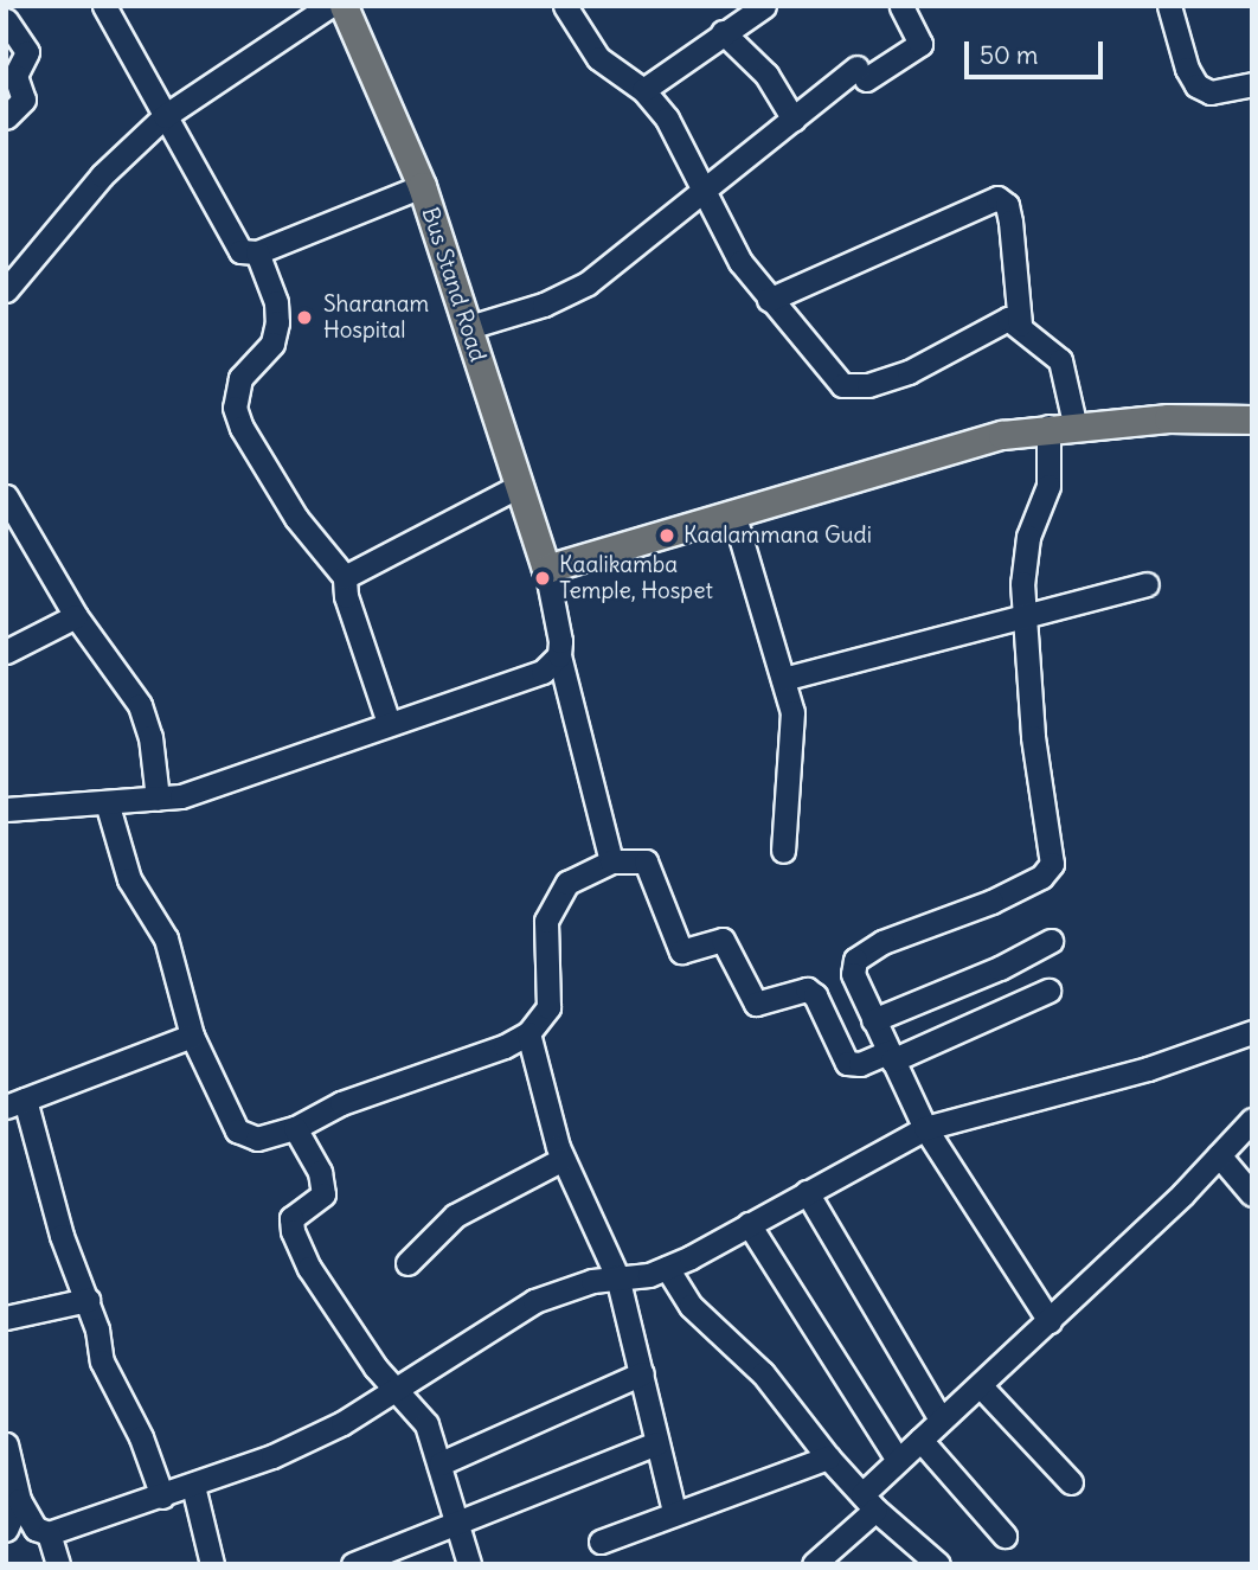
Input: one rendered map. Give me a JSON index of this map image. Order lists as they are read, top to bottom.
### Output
{
  "streets": {
    "main road": ["Bus Stand Road"]
  },
  "places": ["Sharanam Hospital", "Kaalammana Gudi", "Kaalikamba Temple, Hospet"],
  "scale_bar": "50 m"
}
